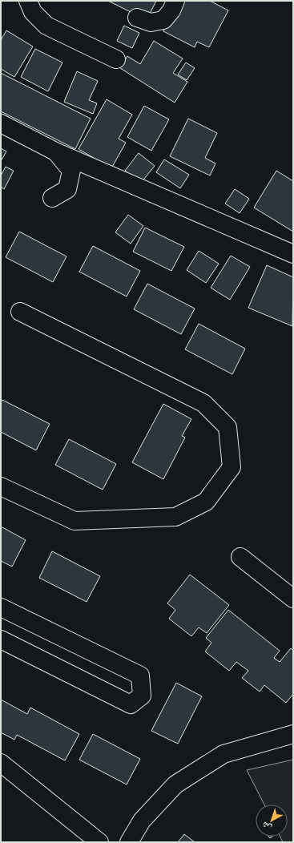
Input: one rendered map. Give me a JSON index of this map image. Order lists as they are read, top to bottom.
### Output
{
  "north": "bottom left"
}
